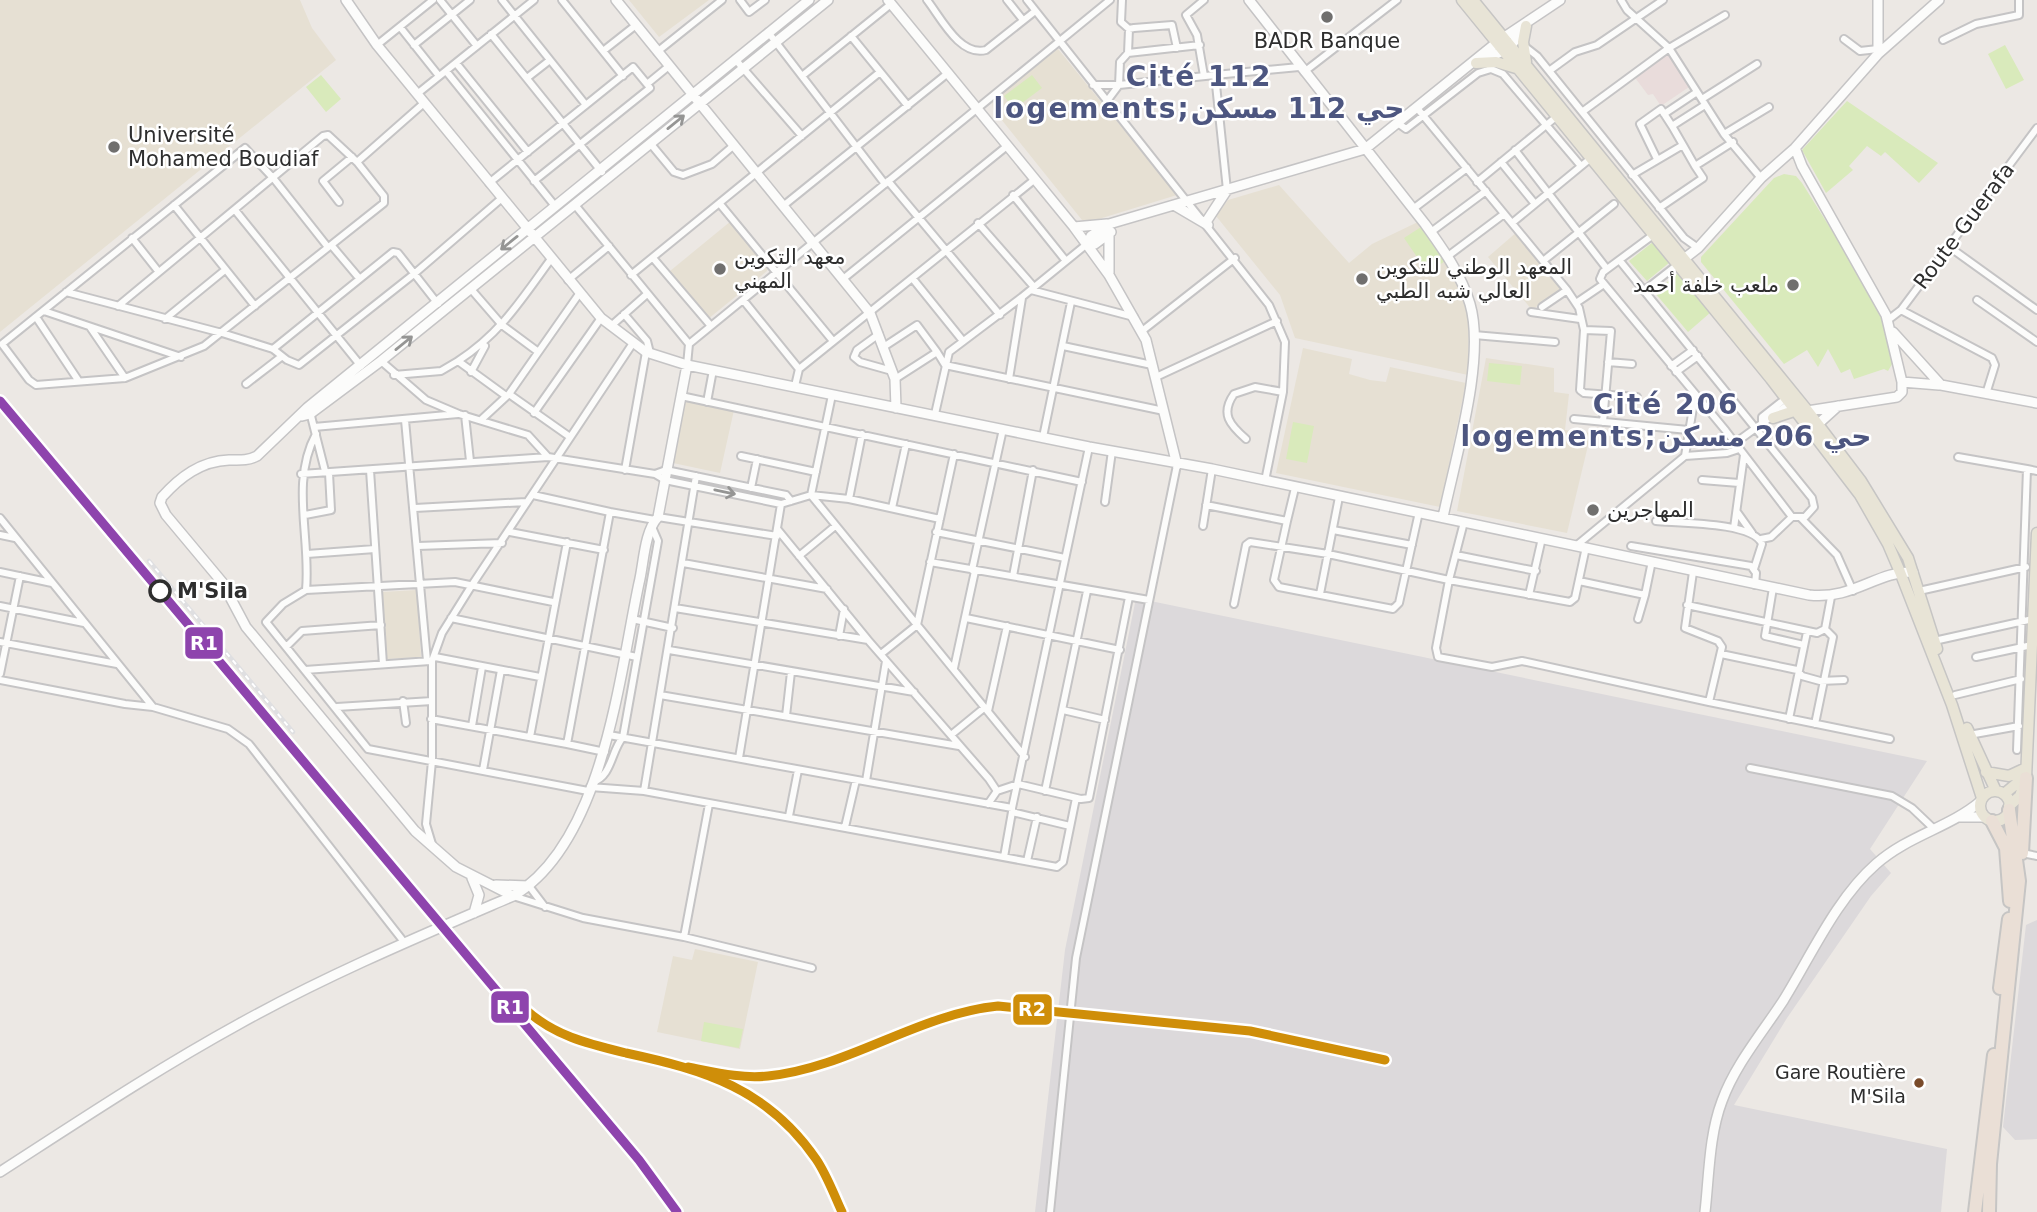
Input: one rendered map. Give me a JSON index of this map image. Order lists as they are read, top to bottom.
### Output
{
  "streets": {
    "street": ["Route Guerafa"]
  },
  "districts": ["Cité 112 logements;حي 112 مسكن", "Cité 206 logements;حي 206 مسكن"],
  "places": [
    "BADR Banque",
    "Université Mohamed Boudiaf",
    "معهد التكوين المهني",
    "المعهد الوطني للتكوين العالي شبه الطبي",
    "ملعب خلفة أحمد",
    "المهاجرين",
    "M'Sila",
    "Gare Routière M'Sila"
  ],
  "lines": ["transit line R1", "transit line R2"]
}
